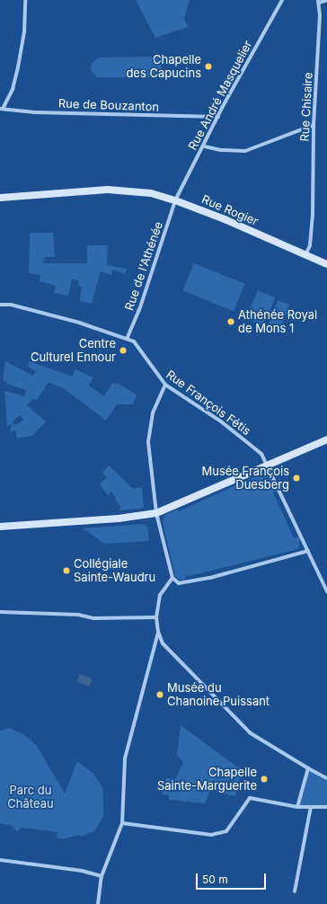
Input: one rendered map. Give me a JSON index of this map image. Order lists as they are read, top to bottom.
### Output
{
  "streets": {
    "street": [
      "Rue André Masquelier",
      "Rue de Bouzanton",
      "Rue Chisaire",
      "Rue Rogier",
      "Rue de l'Athénée",
      "Rue François Fétis"
    ]
  },
  "crossings": [
    ["Rue André Masquelier", "Rue de Bouzanton"],
    ["Rue André Masquelier", "Rue Rogier"],
    ["Rue André Masquelier", "Rue de l'Athénée"],
    ["Rue Chisaire", "Rue Rogier"],
    ["Rue Rogier", "Rue de l'Athénée"],
    ["Rue de l'Athénée", "Rue François Fétis"]
  ],
  "parks": ["Parc du Château"],
  "places": [
    "Chapelle des Capucins",
    "Athénée Royal de Mons 1",
    "Centre Culturel Ennour",
    "Musée François Duesberg",
    "Collégiale Sainte-Waudru",
    "Musée du Chanoine Puissant",
    "Chapelle Sainte-Marguerite"
  ],
  "scale_bar": "50 m"
}
